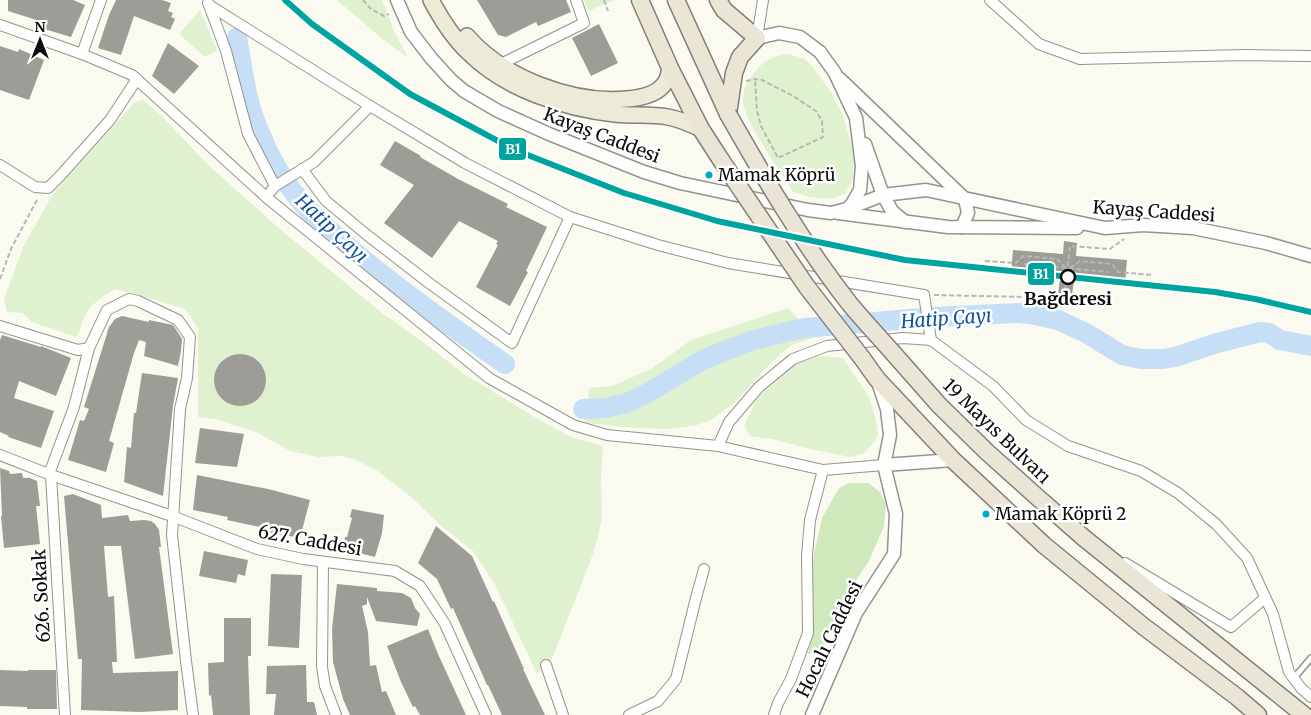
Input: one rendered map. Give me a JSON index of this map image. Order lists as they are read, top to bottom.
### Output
{
  "streets": {
    "highway": ["19 Mayıs Bulvarı"],
    "street": [
      "Kayaş Caddesi",
      "627. Caddesi",
      "626. Sokak",
      "Hocalı Caddesi"
    ]
  },
  "crossings": [
    ["627. Caddesi", "626. Sokak"]
  ],
  "water": ["Hatip Çayı"],
  "places": ["Mamak Köprü", "Bağderesi", "Mamak Köprü 2"],
  "lines": ["transit line B1"],
  "north": "top"
}
